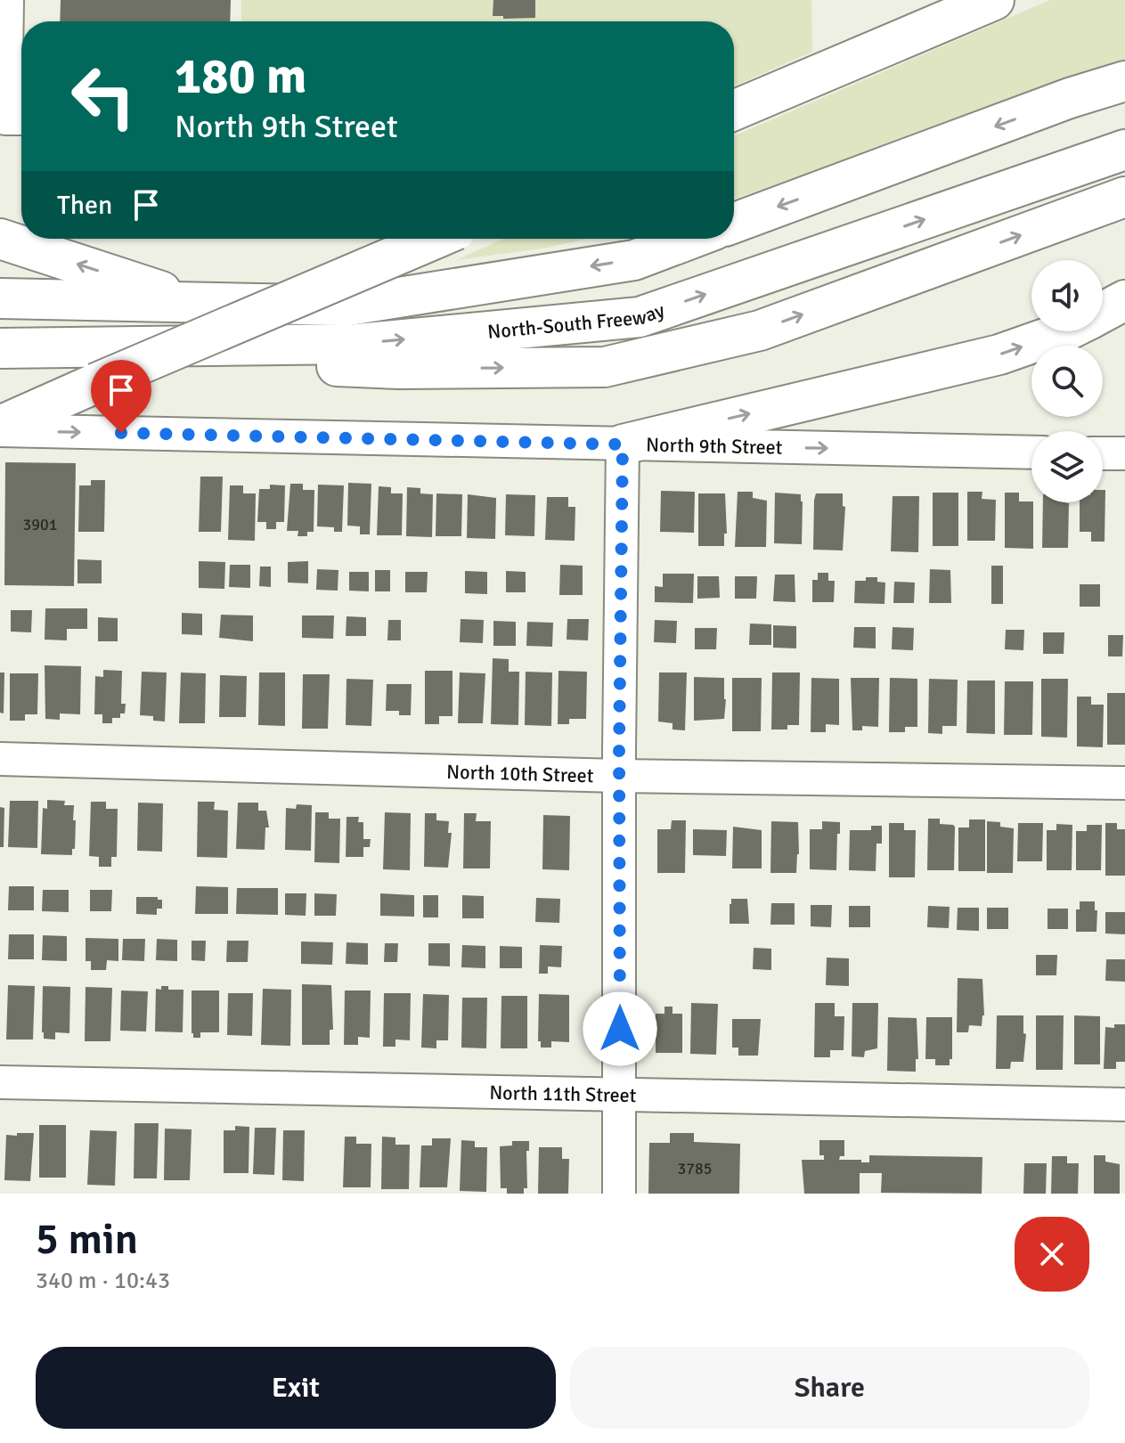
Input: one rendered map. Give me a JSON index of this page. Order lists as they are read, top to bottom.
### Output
{
  "streets": {
    "main road": ["North-South Freeway"],
    "street": ["North 9th Street", "North 10th Street", "North 11th Street"]
  },
  "one_way": ["North 9th Street"],
  "house_numbers": ["3901", "3785"],
  "page": {
    "turn": ["180 m", "North 9th Street"],
    "then": "Then",
    "heading": ["5 min", "340 m · 10:43"],
    "buttons": ["Exit", "Share"]
  }
}
